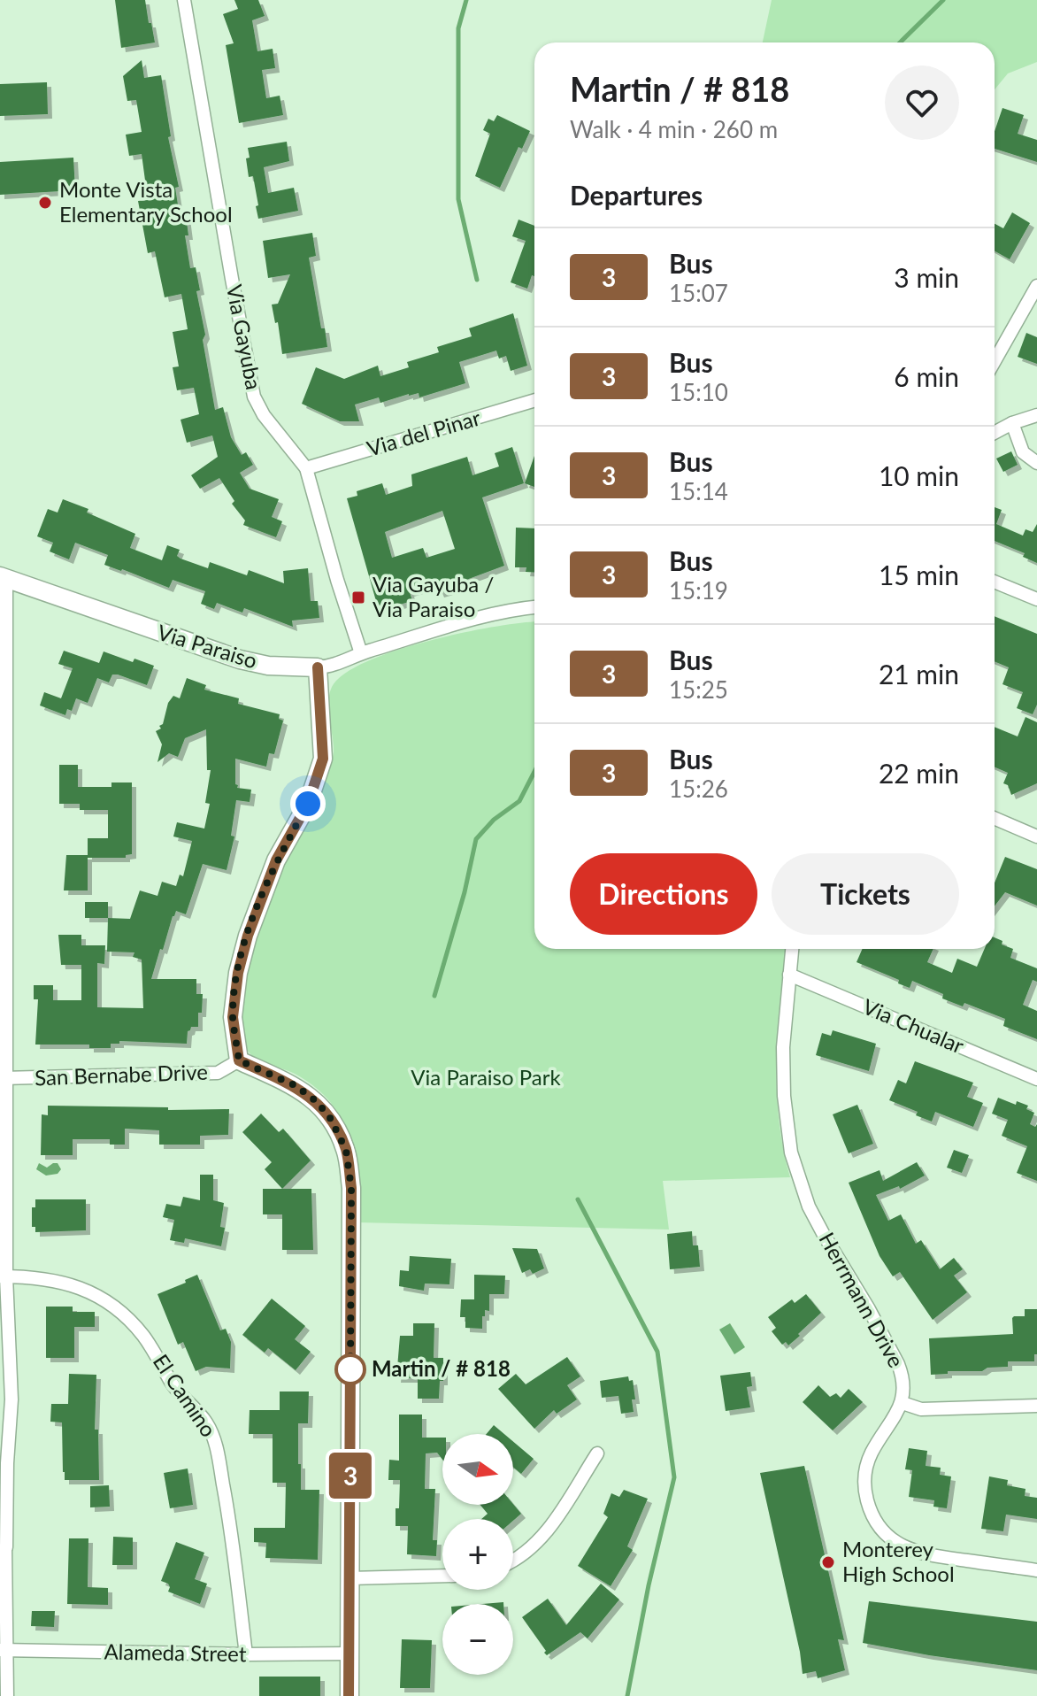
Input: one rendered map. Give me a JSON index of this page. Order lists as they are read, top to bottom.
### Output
{
  "streets": {
    "street": [
      "Via Gayuba",
      "Via del Pinar",
      "Via Paraiso",
      "Via Chualar",
      "San Bernabe Drive",
      "Herrmann Drive",
      "El Camino",
      "Alameda Street"
    ]
  },
  "crossings": [
    ["Via Gayuba", "Via del Pinar"],
    ["Via Gayuba", "Via Paraiso"],
    ["Via Chualar", "Herrmann Drive"],
    ["El Camino", "Alameda Street"]
  ],
  "parks": ["Via Paraiso Park"],
  "places": {
    "other": ["Monte Vista Elementary School", "Martin / # 818", "Monterey High School"],
    "transit": ["Via Gayuba / Via Paraiso"]
  },
  "lines": ["bus line 3"],
  "north": "right",
  "page": {
    "on_map": "3",
    "heading": [
      ["Martin / # 818", "Walk · 4 min · 260 m"],
      "Departures"
    ],
    "list": [
      {
        "mark": "3",
        "name": "Bus",
        "note": "15:07",
        "value": "3 min"
      },
      {
        "mark": "3",
        "name": "Bus",
        "note": "15:10",
        "value": "6 min"
      },
      {
        "mark": "3",
        "name": "Bus",
        "note": "15:14",
        "value": "10 min"
      },
      {
        "mark": "3",
        "name": "Bus",
        "note": "15:19",
        "value": "15 min"
      },
      {
        "mark": "3",
        "name": "Bus",
        "note": "15:25",
        "value": "21 min"
      },
      {
        "mark": "3",
        "name": "Bus",
        "note": "15:26",
        "value": "22 min"
      }
    ],
    "buttons": ["Directions", "Tickets"],
    "map_buttons": ["+", "−"]
  }
}
